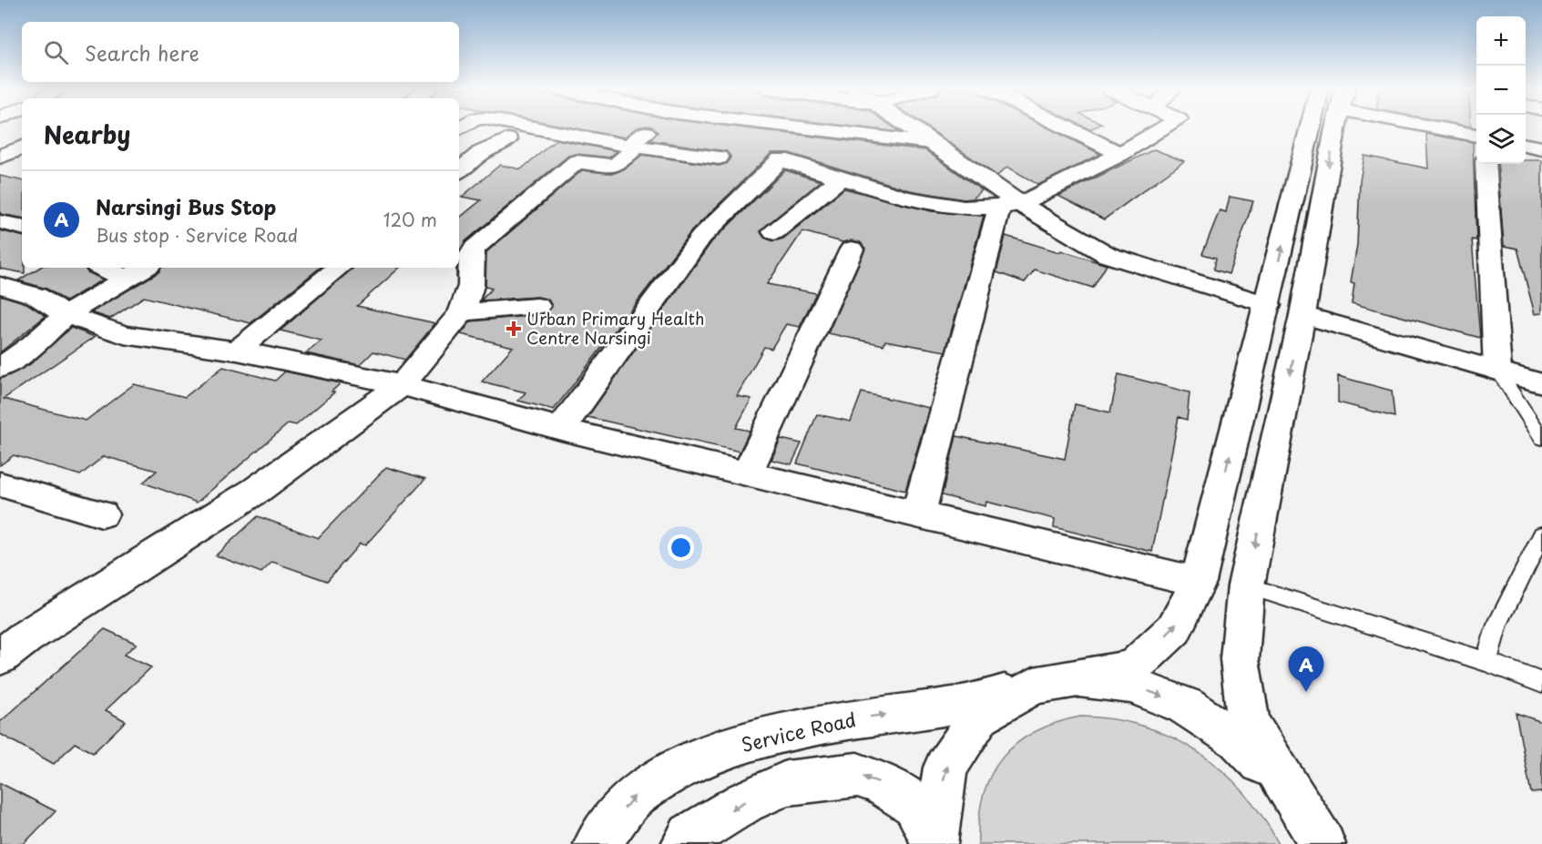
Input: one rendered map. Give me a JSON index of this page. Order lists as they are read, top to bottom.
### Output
{
  "streets": {
    "street": ["Service Road"]
  },
  "one_way": ["Service Road"],
  "places": {
    "health": ["Urban Primary Health Centre Narsingi"]
  },
  "page": {
    "map_buttons": ["+", "−"],
    "search": "Search here",
    "heading": "Nearby",
    "list": [
      {
        "mark": "A",
        "name": "Narsingi Bus Stop",
        "note": "Bus stop · Service Road",
        "value": "120 m"
      }
    ],
    "pins": "A"
  }
}
